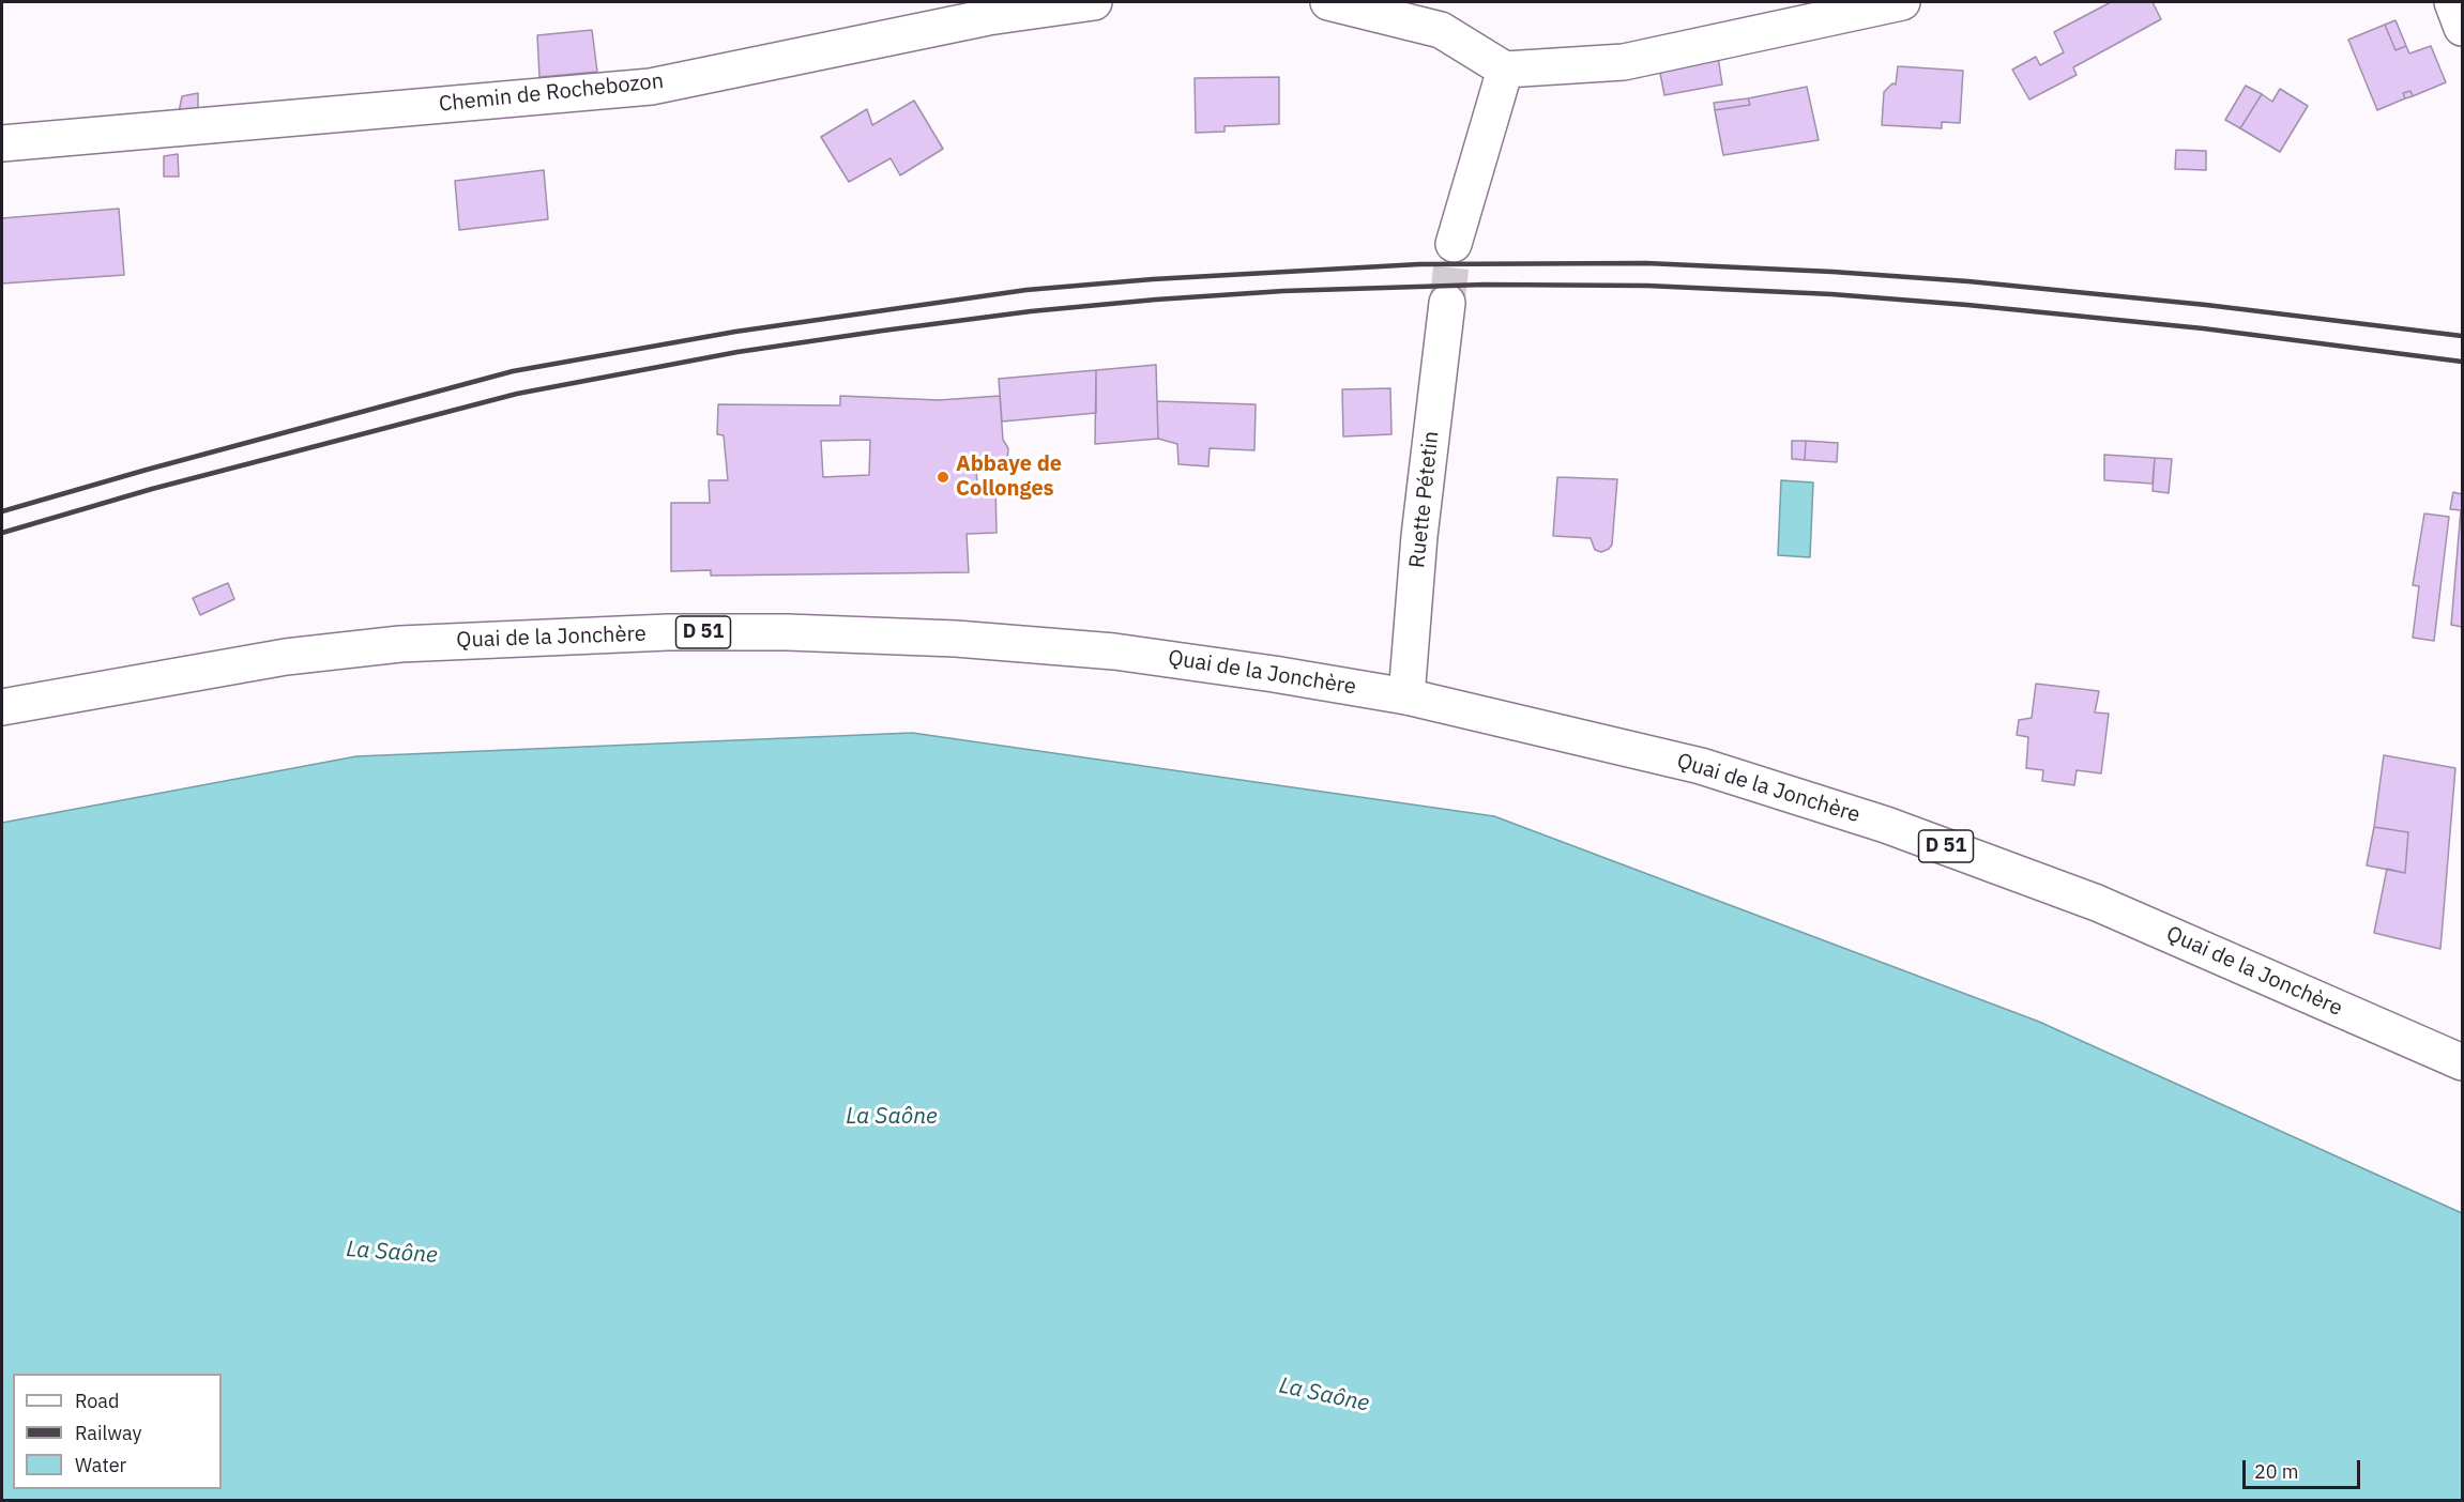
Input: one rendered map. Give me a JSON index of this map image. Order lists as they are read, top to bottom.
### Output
{
  "streets": {
    "main road": [
      "Chemin de Rochebozon",
      "Ruette Pétetin",
      "D 51",
      "Quai de la Jonchère"
    ]
  },
  "crossings": [
    ["Ruette Pétetin", "Quai de la Jonchère"]
  ],
  "water": ["La Saône"],
  "places": ["Abbaye de Collonges"],
  "legend": ["Road", "Railway", "Water"],
  "scale_bar": "20 m"
}
